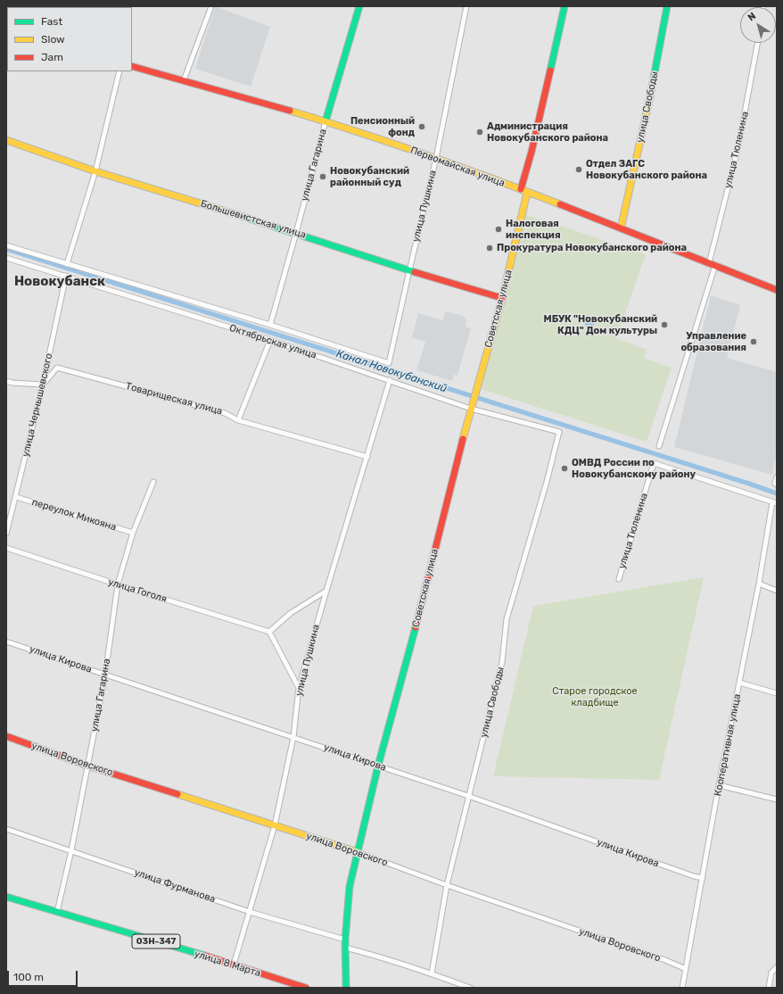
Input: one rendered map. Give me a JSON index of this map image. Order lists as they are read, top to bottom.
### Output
{
  "streets": {
    "main road": [
      "улица Свободы",
      "улица Гагарина",
      "Первомайская улица",
      "Большевистская улица",
      "Советская улица",
      "улица Воровского",
      "03Н-347",
      "улица 8 Марта"
    ],
    "street": [
      "улица Тюленина",
      "улица Пушкина",
      "Октябрьская улица",
      "Товарищеская улица",
      "улица Чернышевского",
      "переулок Микояна",
      "улица Гоголя",
      "улица Кирова",
      "Кооперативная улица",
      "улица Фурманова"
    ]
  },
  "crossings": [
    ["улица Свободы", "Первомайская улица"],
    ["улица Свободы", "Октябрьская улица"],
    ["улица Свободы", "улица Кирова"],
    ["улица Свободы", "улица Воровского"],
    ["улица Тюленина", "Первомайская улица"],
    ["улица Тюленина", "Кооперативная улица"],
    ["улица Гагарина", "Первомайская улица"],
    ["улица Гагарина", "Большевистская улица"],
    ["улица Гагарина", "Октябрьская улица"],
    ["улица Гагарина", "переулок Микояна"],
    ["улица Гагарина", "улица Гоголя"],
    ["улица Гагарина", "улица Кирова"],
    ["улица Гагарина", "улица Воровского"],
    ["улица Гагарина", "улица Фурманова"],
    ["улица Гагарина", "улица 8 Марта"],
    ["Первомайская улица", "улица Пушкина"],
    ["Первомайская улица", "Советская улица"],
    ["улица Пушкина", "Большевистская улица"],
    ["улица Пушкина", "Октябрьская улица"],
    ["улица Пушкина", "Товарищеская улица"],
    ["улица Пушкина", "улица Кирова"],
    ["улица Пушкина", "улица Воровского"],
    ["улица Пушкина", "улица Фурманова"],
    ["улица Пушкина", "улица 8 Марта"],
    ["Большевистская улица", "Советская улица"],
    ["Советская улица", "Октябрьская улица"],
    ["Советская улица", "улица Кирова"],
    ["Советская улица", "улица Воровского"],
    ["Советская улица", "улица Фурманова"],
    ["Октябрьская улица", "улица Чернышевского"],
    ["Товарищеская улица", "улица Чернышевского"],
    ["улица Чернышевского", "переулок Микояна"],
    ["улица Кирова", "Кооперативная улица"],
    ["Кооперативная улица", "улица Воровского"]
  ],
  "districts": ["Новокубанск"],
  "water": ["Канал Новокубанский"],
  "parks": ["Старое городское кладбище"],
  "places": [
    "Пенсионный фонд",
    "Администрация Новокубанского района",
    "Отдел ЗАГС Новокубанского района",
    "Новокубанский районный суд",
    "Налоговая инспекция",
    "Прокуратура Новокубанского района",
    "МБУК \"Новокубанский КДЦ\" Дом культуры",
    "Управление образования",
    "ОМВД России по Новокубанскому району"
  ],
  "legend": ["Fast", "Slow", "Jam"],
  "scale_bar": "100 m",
  "north": "top left"
}
